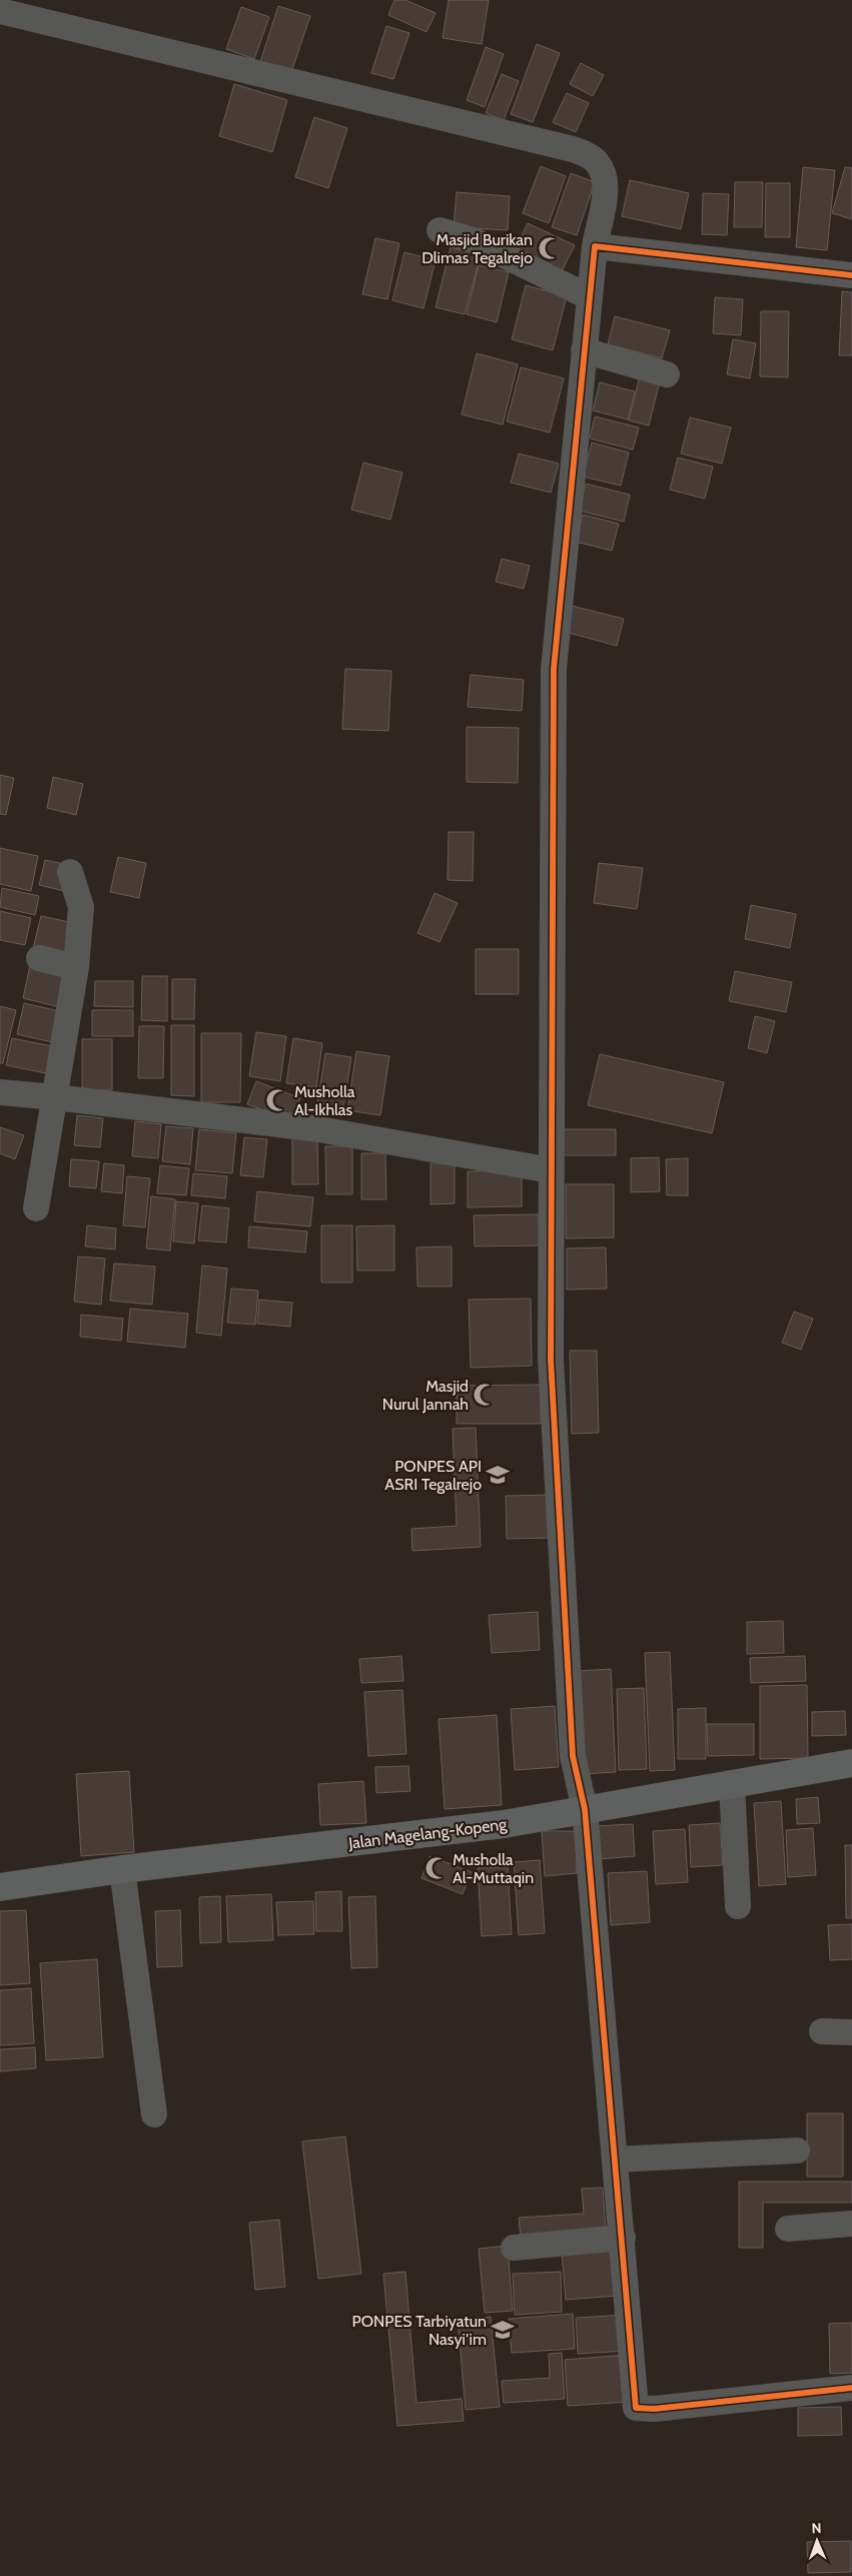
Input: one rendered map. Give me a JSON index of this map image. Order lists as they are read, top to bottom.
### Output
{
  "streets": {
    "main road": ["Jalan Magelang-Kopeng"]
  },
  "places": {
    "mosque": [
      "Masjid Burikan Dlimas Tegalrejo",
      "Musholla Al-Ikhlas",
      "Masjid Nurul Jannah",
      "Musholla Al-Muttaqin"
    ],
    "school or university": ["PONPES API ASRI Tegalrejo", "PONPES Tarbiyatun Nasyi'im"]
  },
  "north": "top"
}
